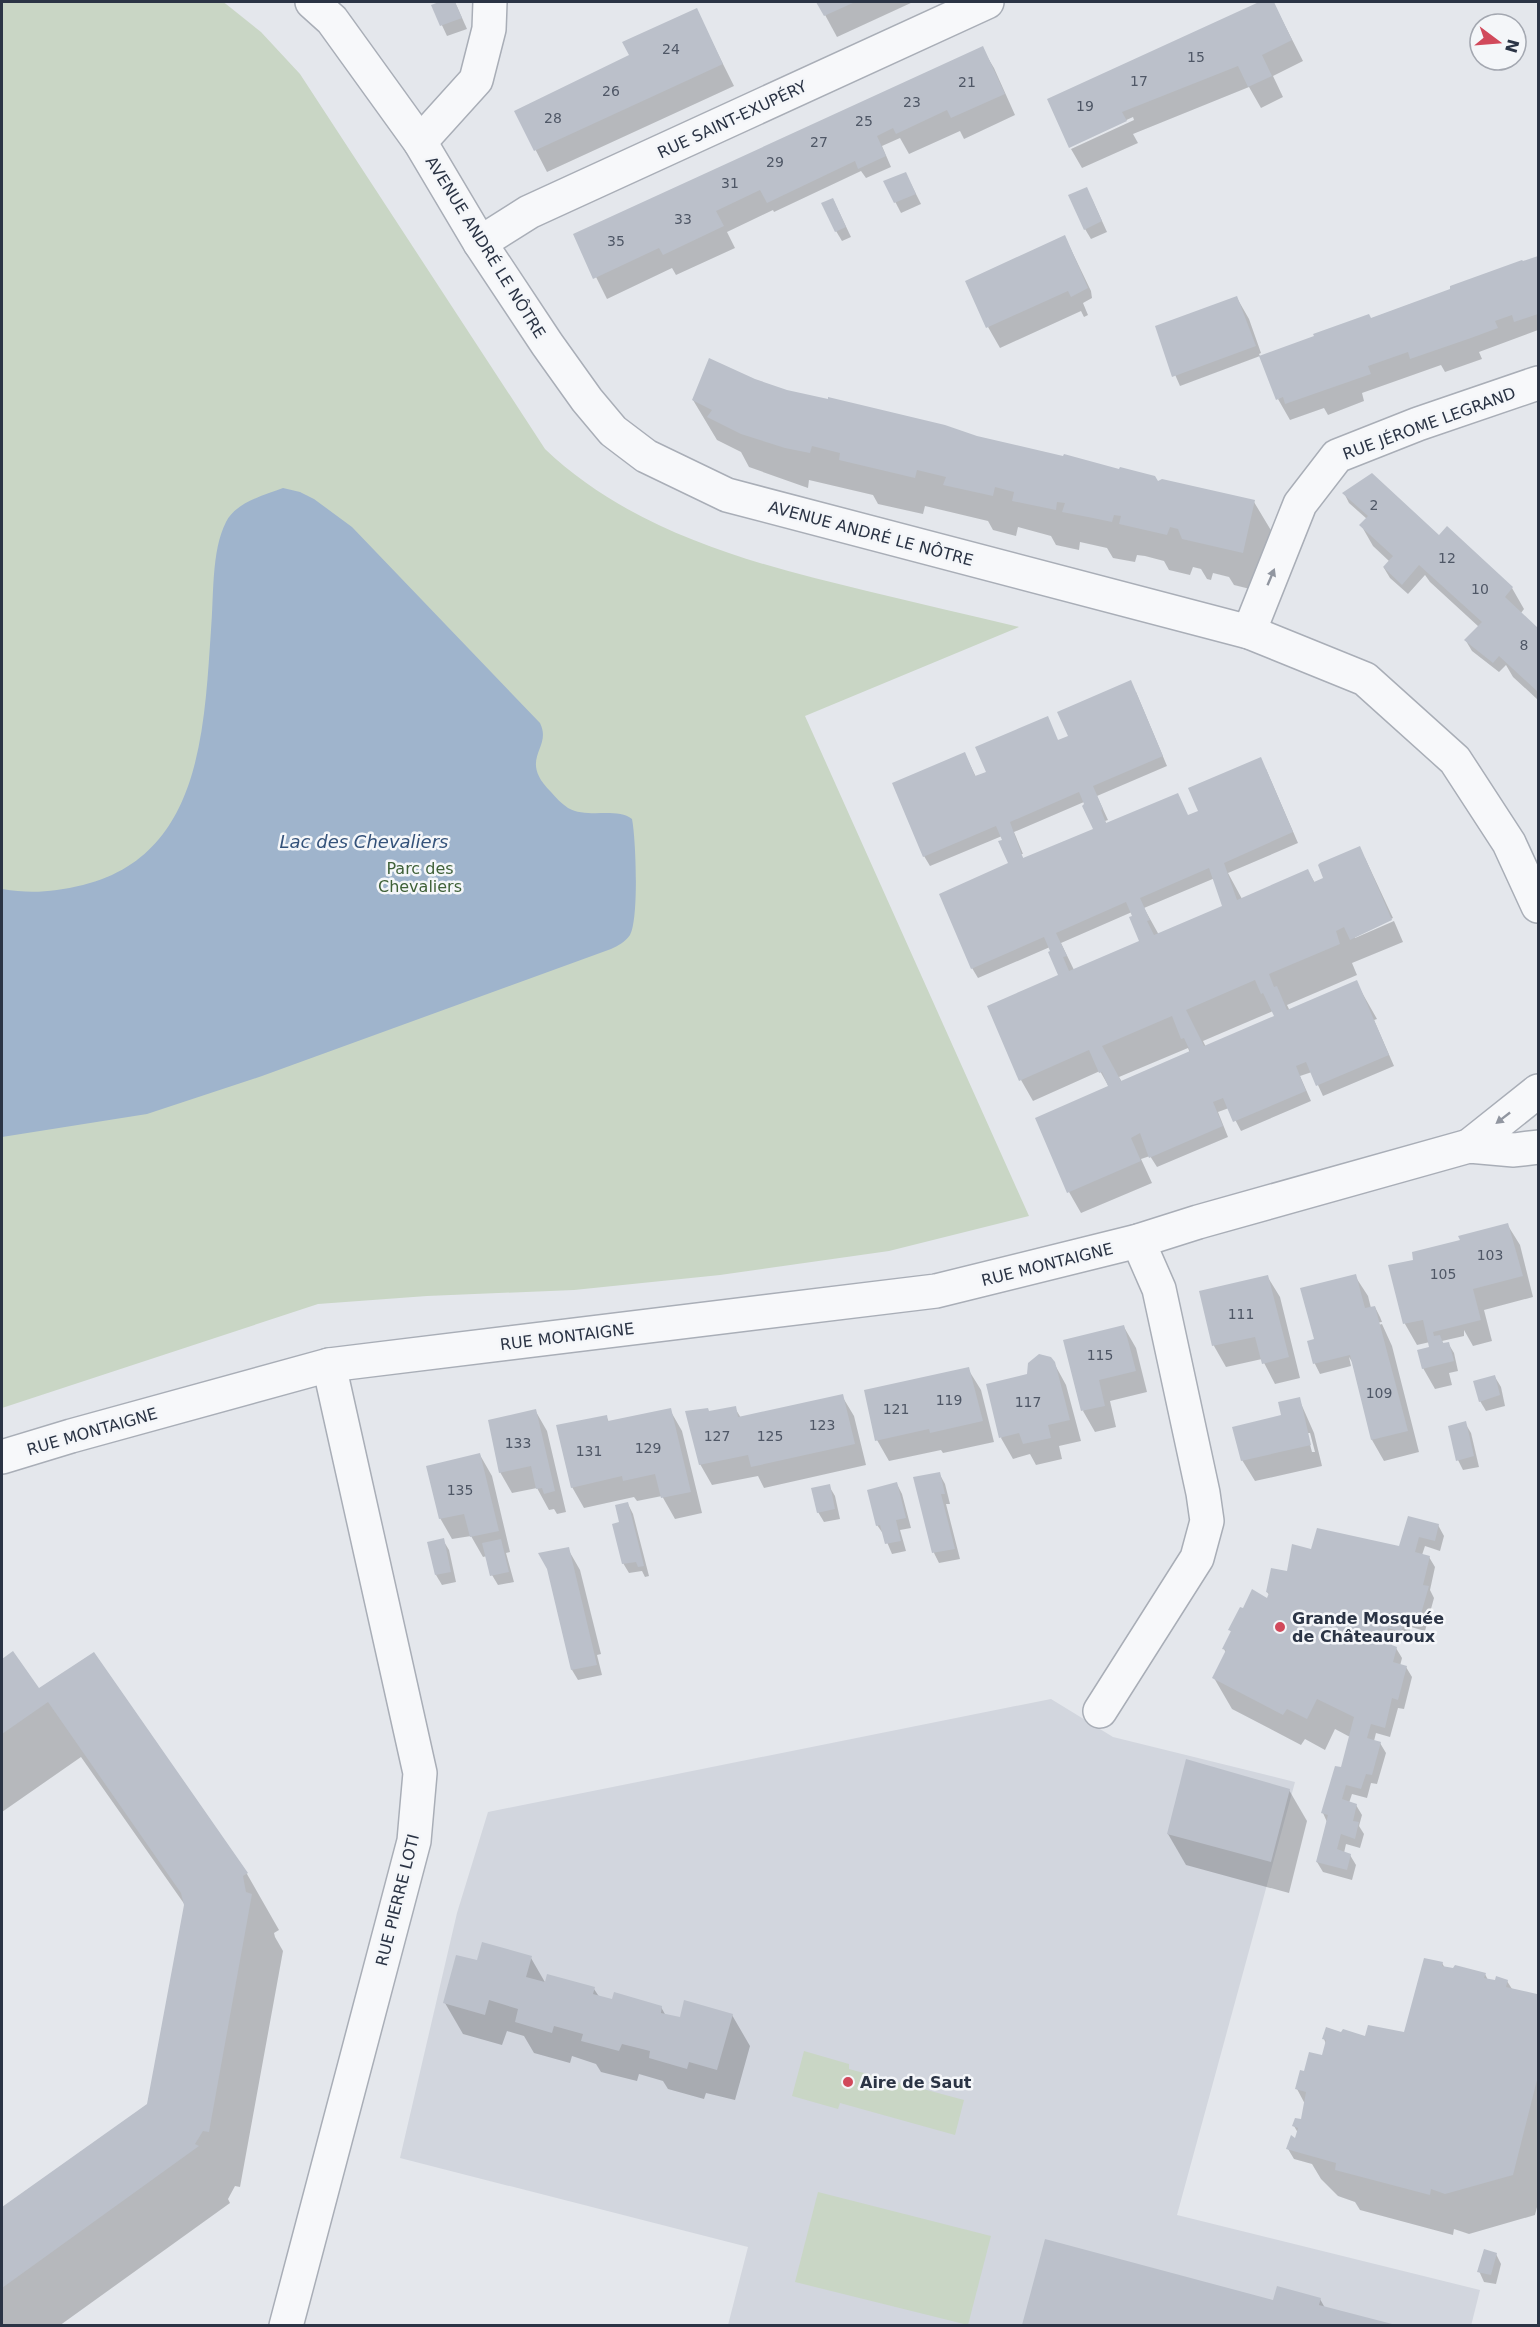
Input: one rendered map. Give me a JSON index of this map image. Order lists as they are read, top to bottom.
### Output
{
  "streets": {
    "street": [
      "RUE SAINT-EXUPÉRY",
      "AVENUE ANDRÉ LE NÔTRE",
      "RUE JÉROME LEGRAND",
      "RUE MONTAIGNE",
      "RUE PIERRE LOTI"
    ]
  },
  "crossings": [
    ["RUE SAINT-EXUPÉRY", "AVENUE ANDRÉ LE NÔTRE"],
    ["AVENUE ANDRÉ LE NÔTRE", "RUE JÉROME LEGRAND"],
    ["RUE MONTAIGNE", "RUE PIERRE LOTI"]
  ],
  "one_way": ["RUE JÉROME LEGRAND"],
  "water": ["Lac des Chevaliers"],
  "parks": ["Parc des Chevaliers"],
  "places": ["Grande Mosquée de Châteauroux", "Aire de Saut"],
  "house_numbers": [
    "24",
    "15",
    "17",
    "21",
    "26",
    "23",
    "19",
    "28",
    "25",
    "27",
    "29",
    "31",
    "33",
    "35",
    "2",
    "12",
    "10",
    "8",
    "103",
    "105",
    "111",
    "115",
    "109",
    "119",
    "117",
    "121",
    "123",
    "127",
    "125",
    "133",
    "129",
    "131",
    "135"
  ],
  "north": "right"
}
